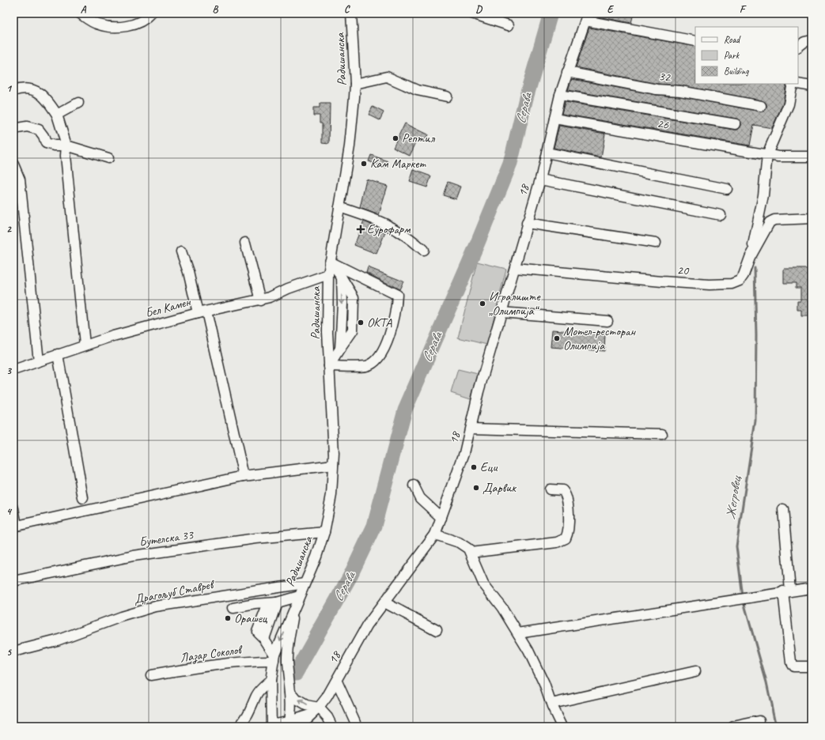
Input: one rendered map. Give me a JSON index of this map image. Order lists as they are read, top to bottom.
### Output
{
  "streets": {
    "street": [
      "Радишанска",
      "32",
      "26",
      "18",
      "20",
      "Бел Камен",
      "Бутелска 33",
      "Драгољуб Ставрев",
      "Лазар Соколов"
    ]
  },
  "crossings": [
    ["Радишанска", "Бел Камен"],
    ["Радишанска", "Бутелска 33"],
    ["Радишанска", "Драгољуб Ставрев"],
    ["Радишанска", "Лазар Соколов"],
    ["32", "18"],
    ["26", "18"],
    ["18", "20"]
  ],
  "water": ["Серава", "Жегровец"],
  "places": {
    "other": [
      "Рептил",
      "Кам Маркет",
      "Игралиште „Олимпија“",
      "ОКТА",
      "Мотел-ресторан Олимпија",
      "Еци",
      "Дарвик",
      "Орашец"
    ],
    "health": ["Еурофарм"]
  },
  "legend": ["Road", "Park", "Building"],
  "grid": {
    "columns": [
      "A",
      "B",
      "C",
      "D",
      "E",
      "F"
    ],
    "rows": [
      "1",
      "2",
      "3",
      "4",
      "5"
    ]
  }
}
